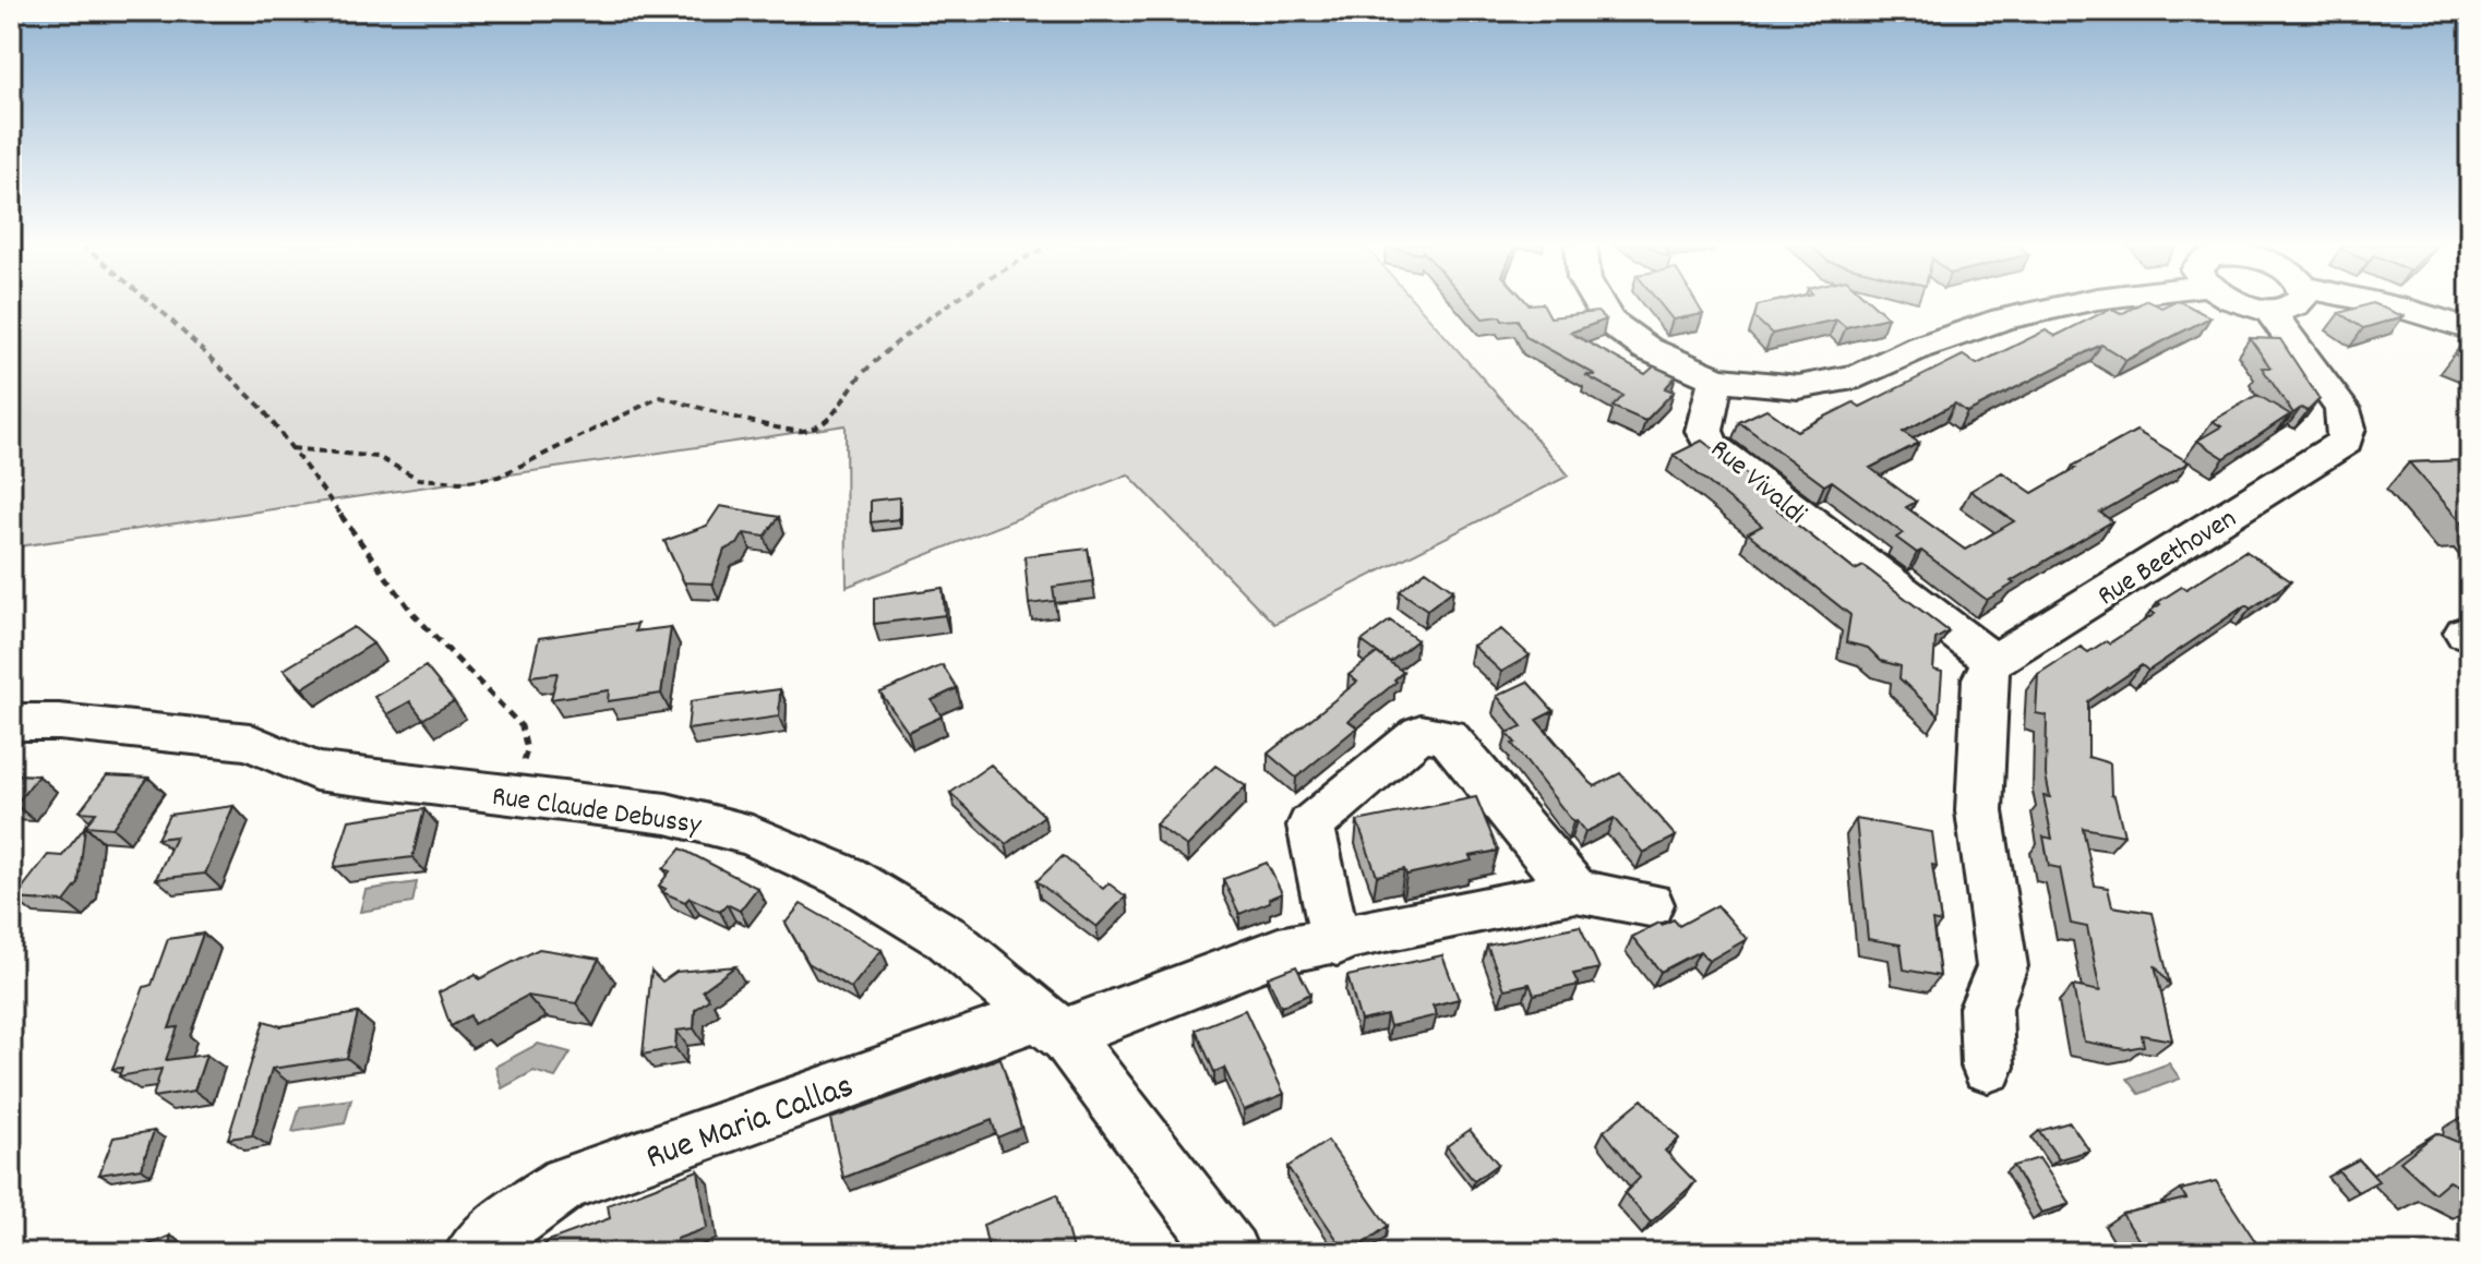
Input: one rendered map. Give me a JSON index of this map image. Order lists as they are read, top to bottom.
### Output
{
  "streets": {
    "street": [
      "Rue Vivaldi",
      "Rue Beethoven",
      "Rue Claude Debussy",
      "Rue Maria Callas"
    ]
  },
  "crossings": [
    ["Rue Vivaldi", "Rue Beethoven"],
    ["Rue Claude Debussy", "Rue Maria Callas"]
  ]
}
